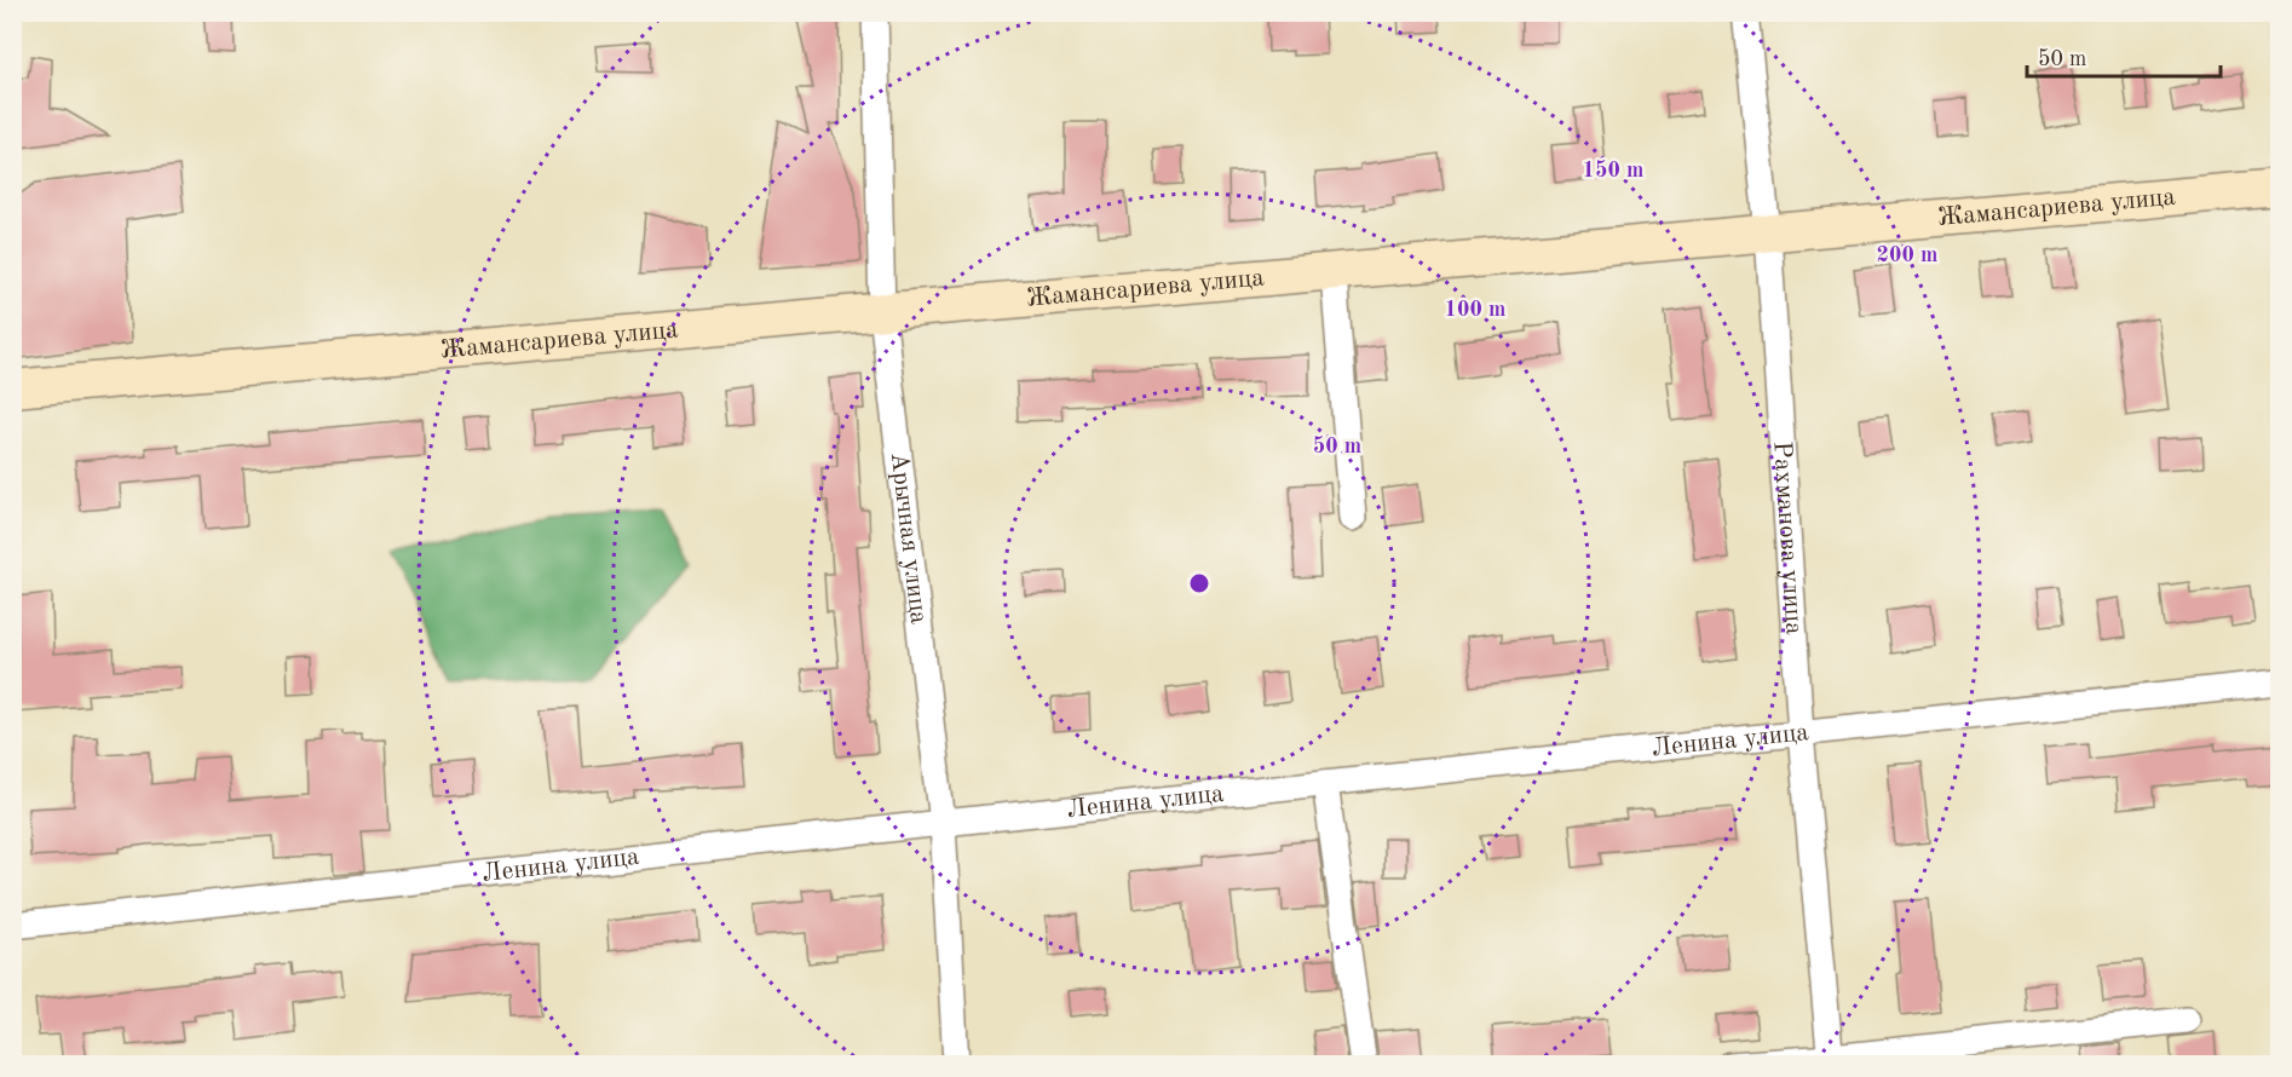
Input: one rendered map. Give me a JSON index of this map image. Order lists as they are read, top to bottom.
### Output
{
  "streets": {
    "street": [
      "Жамансариева улица",
      "Арычная улица",
      "Рахманова улица",
      "Ленина улица"
    ]
  },
  "crossings": [
    ["Жамансариева улица", "Арычная улица"],
    ["Жамансариева улица", "Рахманова улица"],
    ["Арычная улица", "Ленина улица"],
    ["Рахманова улица", "Ленина улица"]
  ],
  "scale_bar": "50 m",
  "rings": [
    "150 m",
    "200 m",
    "100 m",
    "50 m"
  ]
}
